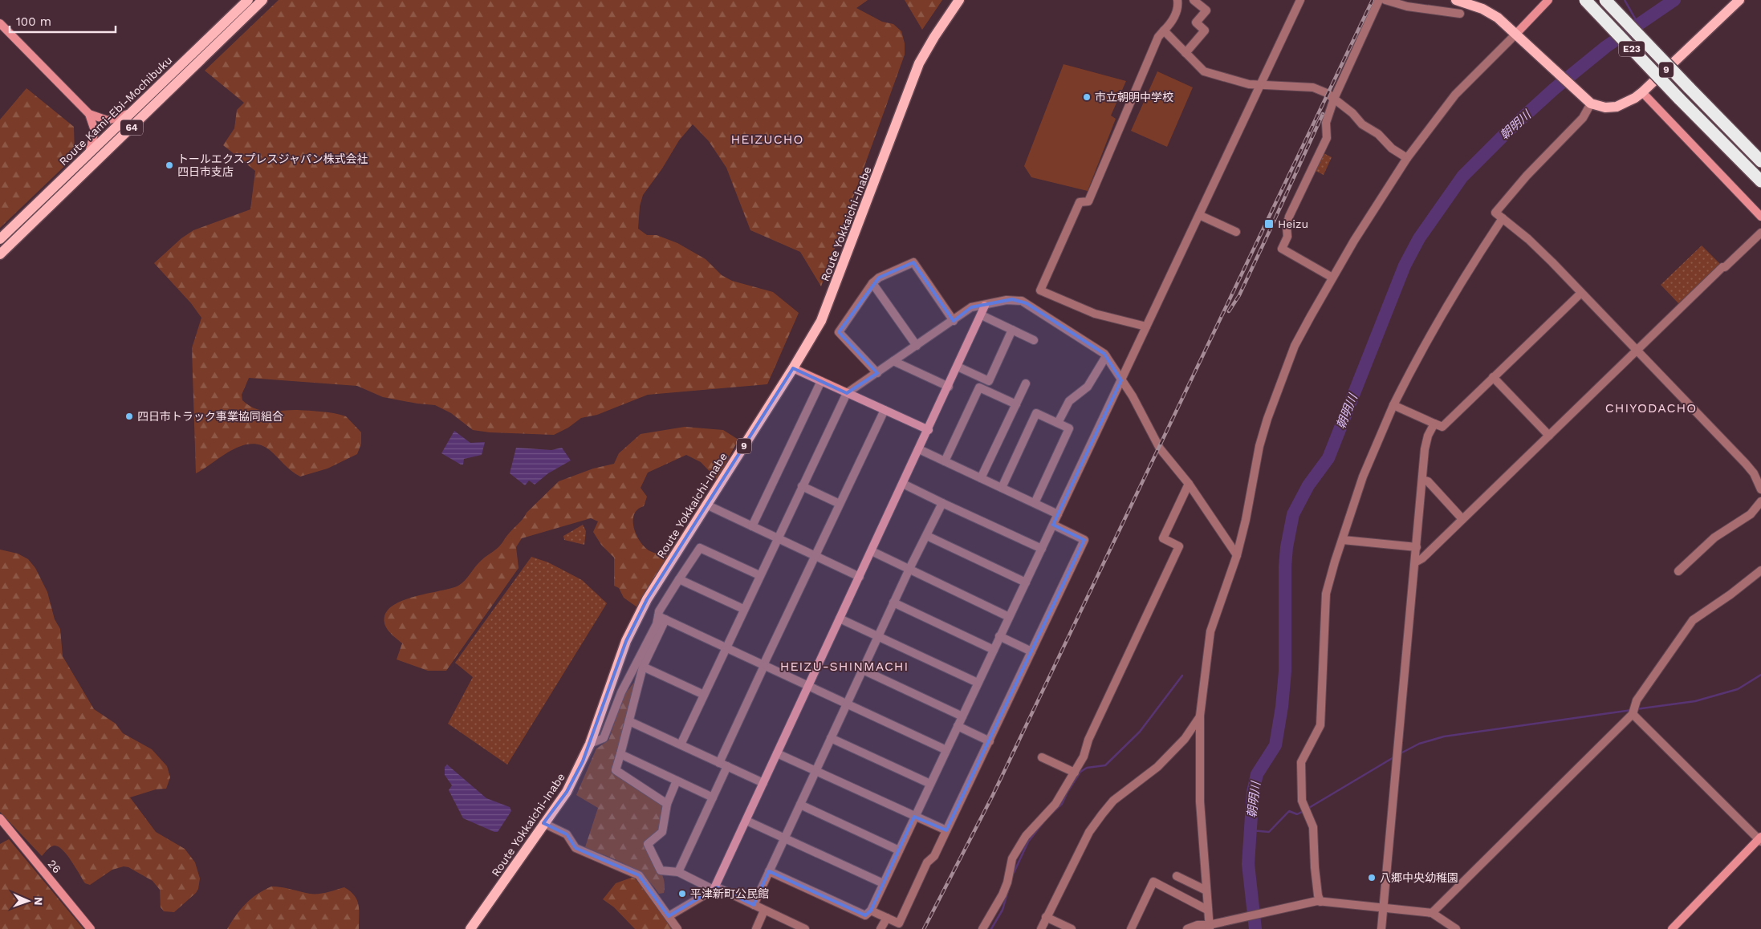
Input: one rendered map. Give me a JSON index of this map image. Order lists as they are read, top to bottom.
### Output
{
  "streets": {
    "highway": ["E23"],
    "main road": [
      "9",
      "Route Kami-Ebi-Mochibuku",
      "64",
      "Route Yokkaichi-Inabe"
    ],
    "street": ["26"]
  },
  "districts": ["HEIZUCHO", "CHIYODACHO", "HEIZU-SHINMACHI"],
  "water": ["朝明川"],
  "places": {
    "other": [
      "市立朝明中学校",
      "トールエクスプレスジャパン株式会社 四日市支店",
      "四日市トラック事業協同組合",
      "八郷中央幼稚園",
      "平津新町公民館"
    ],
    "transit": ["Heizu"]
  },
  "scale_bar": "100 m",
  "north": "right"
}
